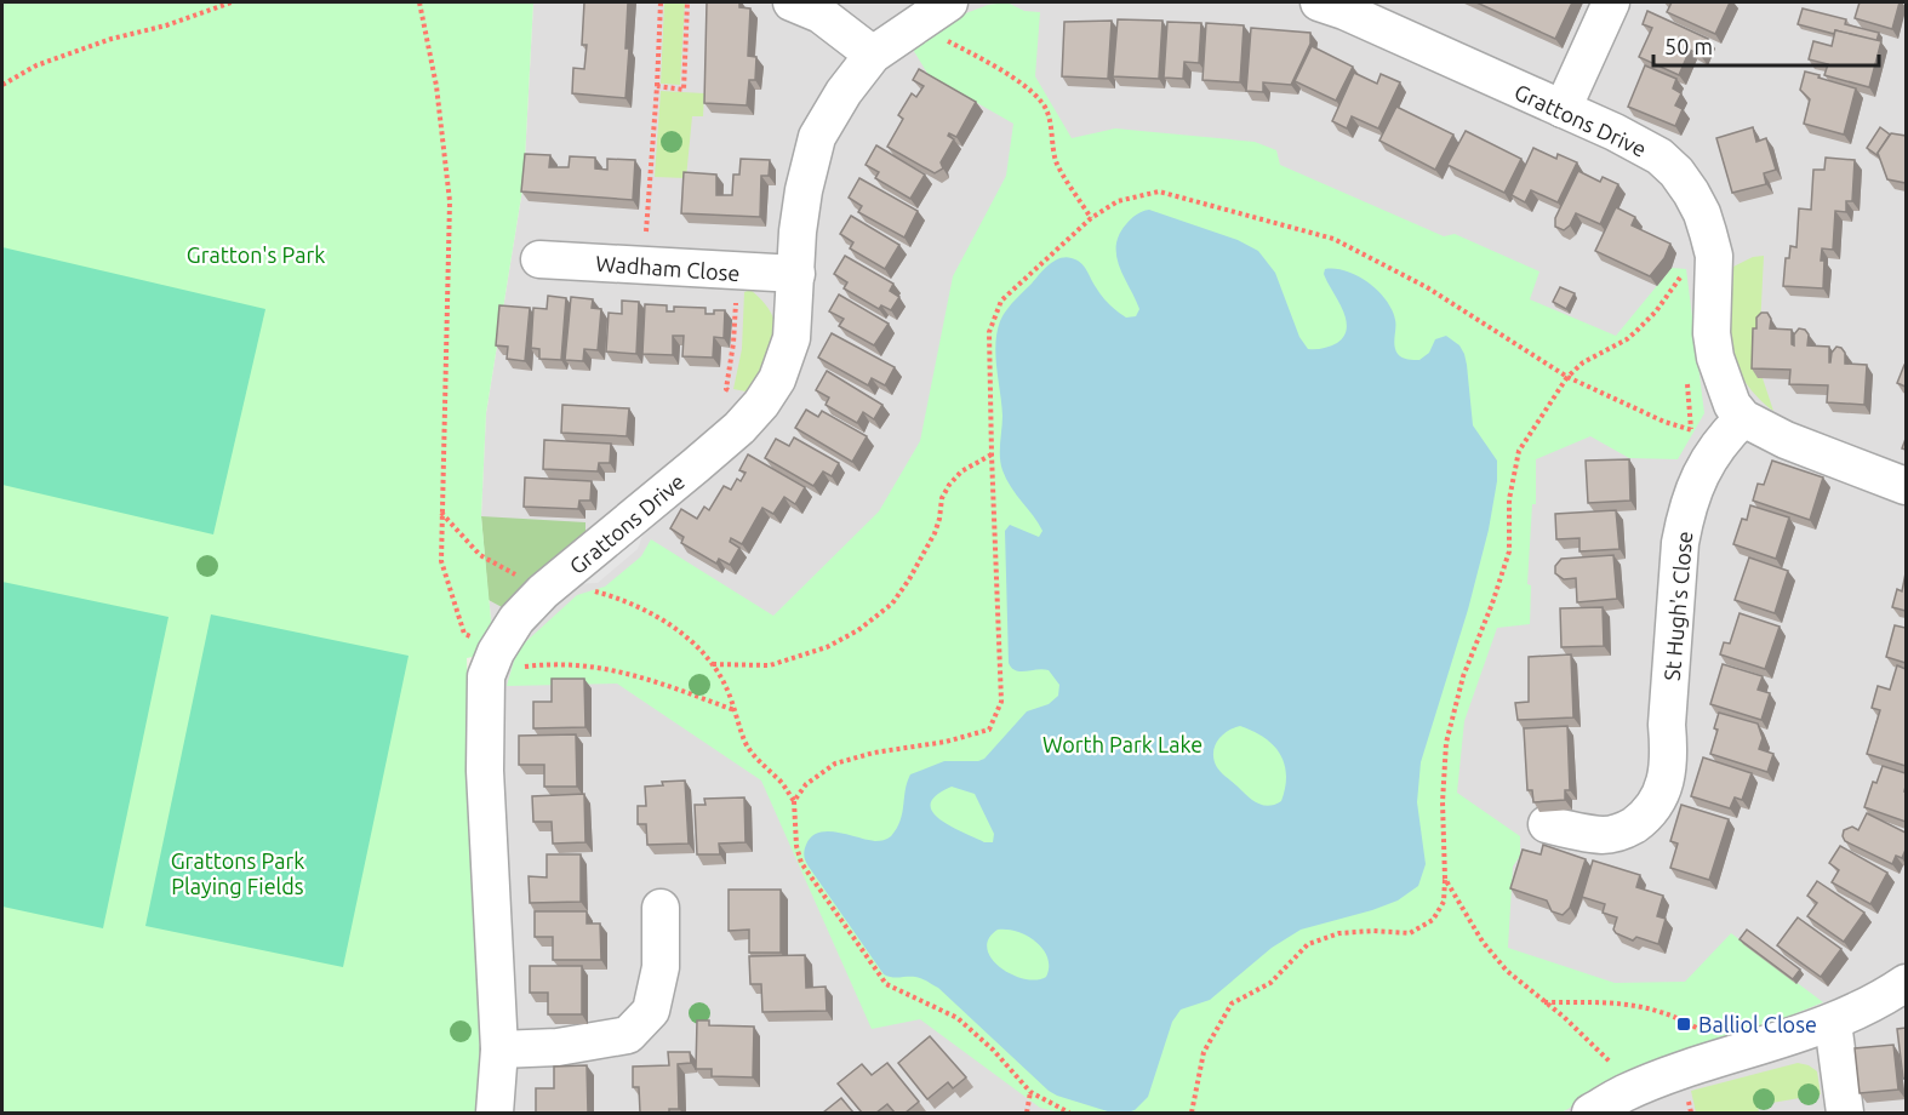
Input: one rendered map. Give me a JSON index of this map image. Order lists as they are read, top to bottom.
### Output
{
  "streets": {
    "street": ["Grattons Drive", "Wadham Close", "St Hugh's Close"]
  },
  "crossings": [
    ["Grattons Drive", "Wadham Close"],
    ["Grattons Drive", "St Hugh's Close"]
  ],
  "parks": ["Gratton's Park", "Worth Park Lake", "Grattons Park Playing Fields"],
  "places": {
    "transit": ["Balliol Close"]
  },
  "scale_bar": "50 m"
}
